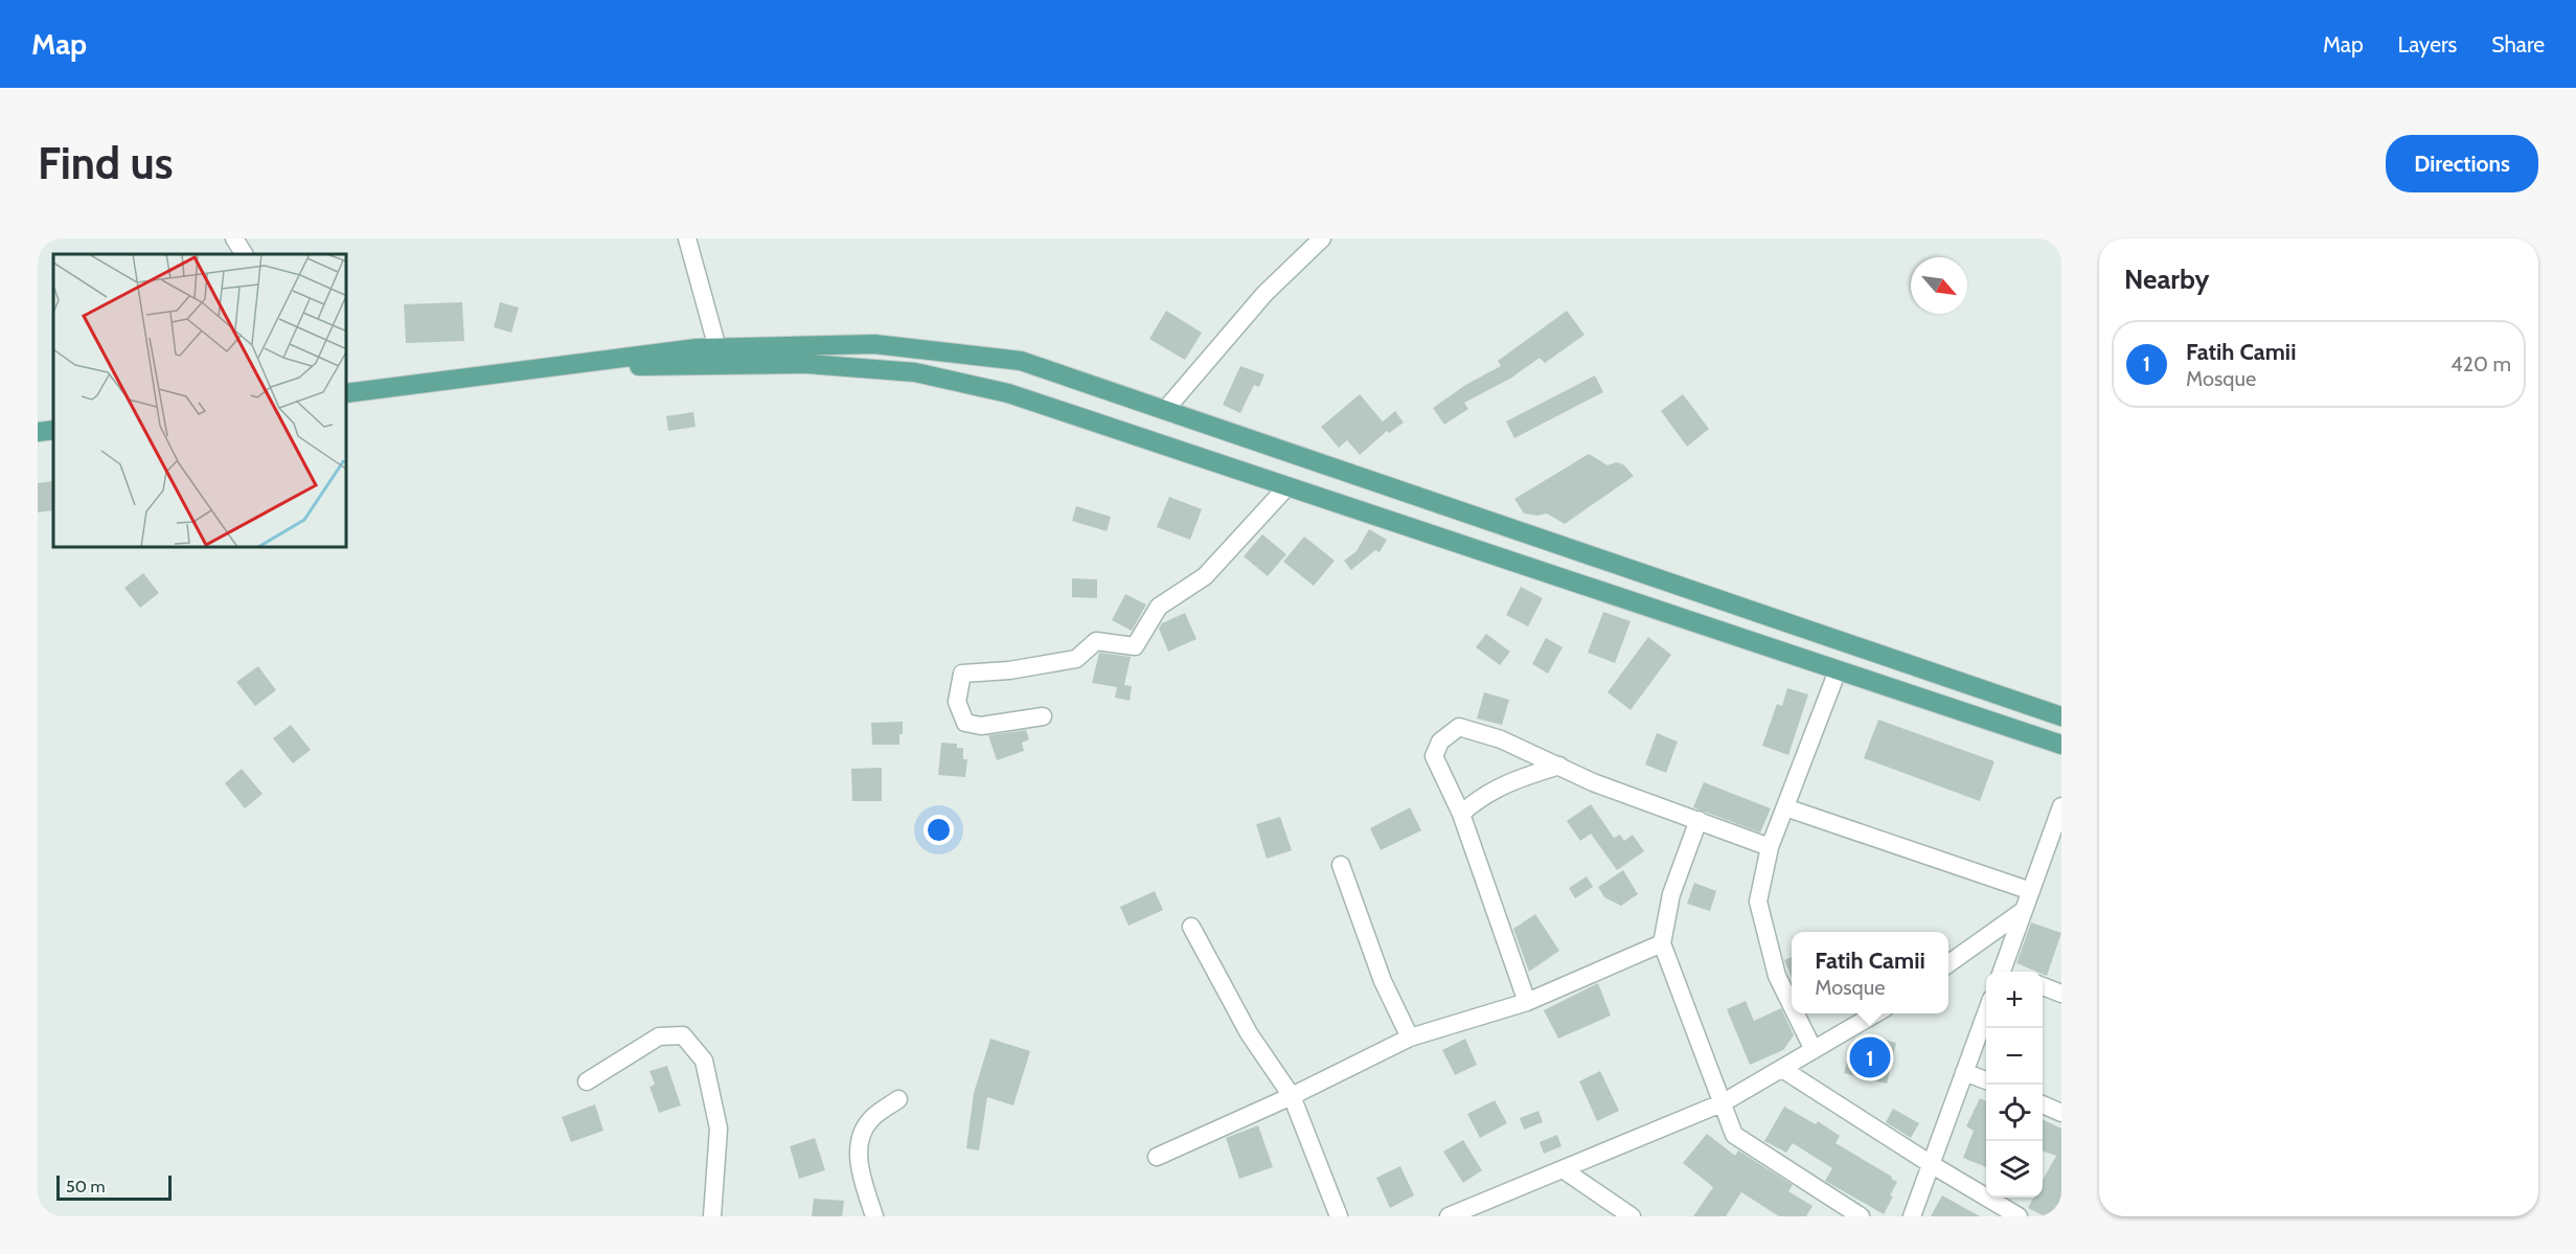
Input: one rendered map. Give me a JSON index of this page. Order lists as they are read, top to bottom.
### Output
{
  "scale_bar": "50 m",
  "north": "bottom right",
  "page": {
    "header": "Map",
    "nav": ["Map", "Layers", "Share"],
    "buttons": "Directions",
    "title": "Find us",
    "heading": "Nearby",
    "list": [
      {
        "mark": "1",
        "name": "Fatih Camii",
        "note": "Mosque",
        "value": "420 m"
      }
    ],
    "popup": ["Fatih Camii", "Mosque"],
    "map_buttons": ["+", "−"],
    "pins": "1",
    "scale": "50 m"
  }
}
